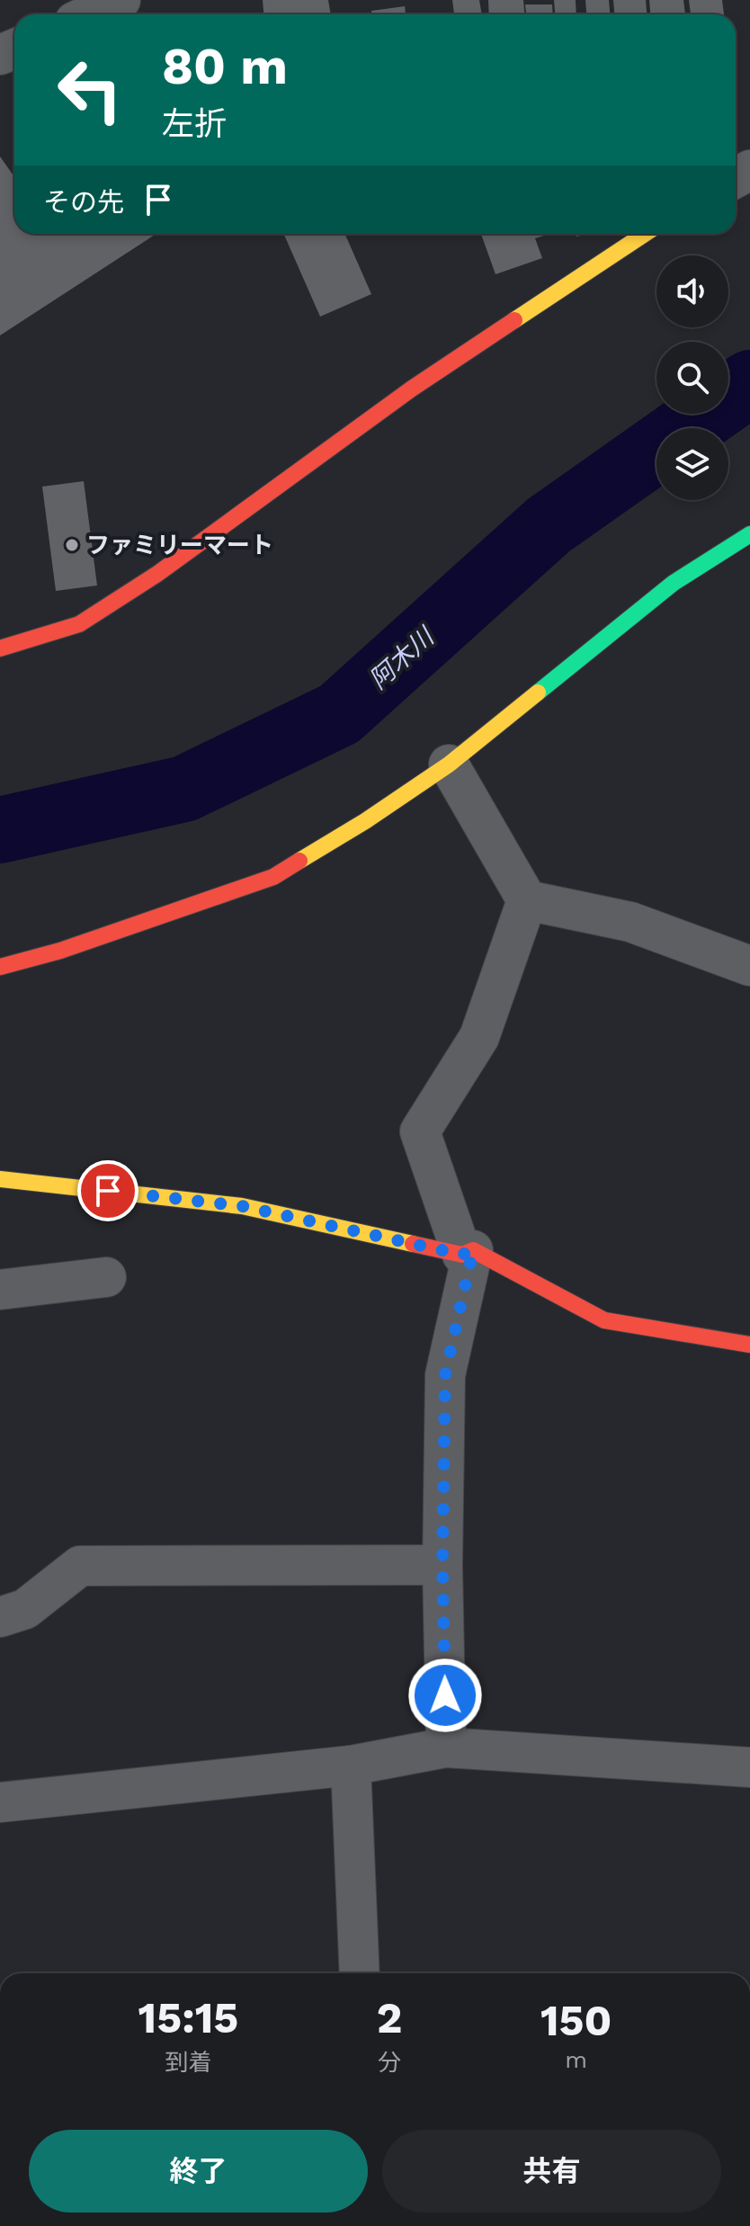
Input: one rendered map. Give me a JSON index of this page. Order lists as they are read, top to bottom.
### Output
{
  "water": ["阿木川"],
  "places": ["ファミリーマート"],
  "page": {
    "turn": ["80 m", "左折"],
    "then": "その先",
    "eta": [
      "15:15",
      "到着",
      "2",
      "分",
      "150",
      "m"
    ],
    "buttons": ["終了", "共有"]
  }
}
